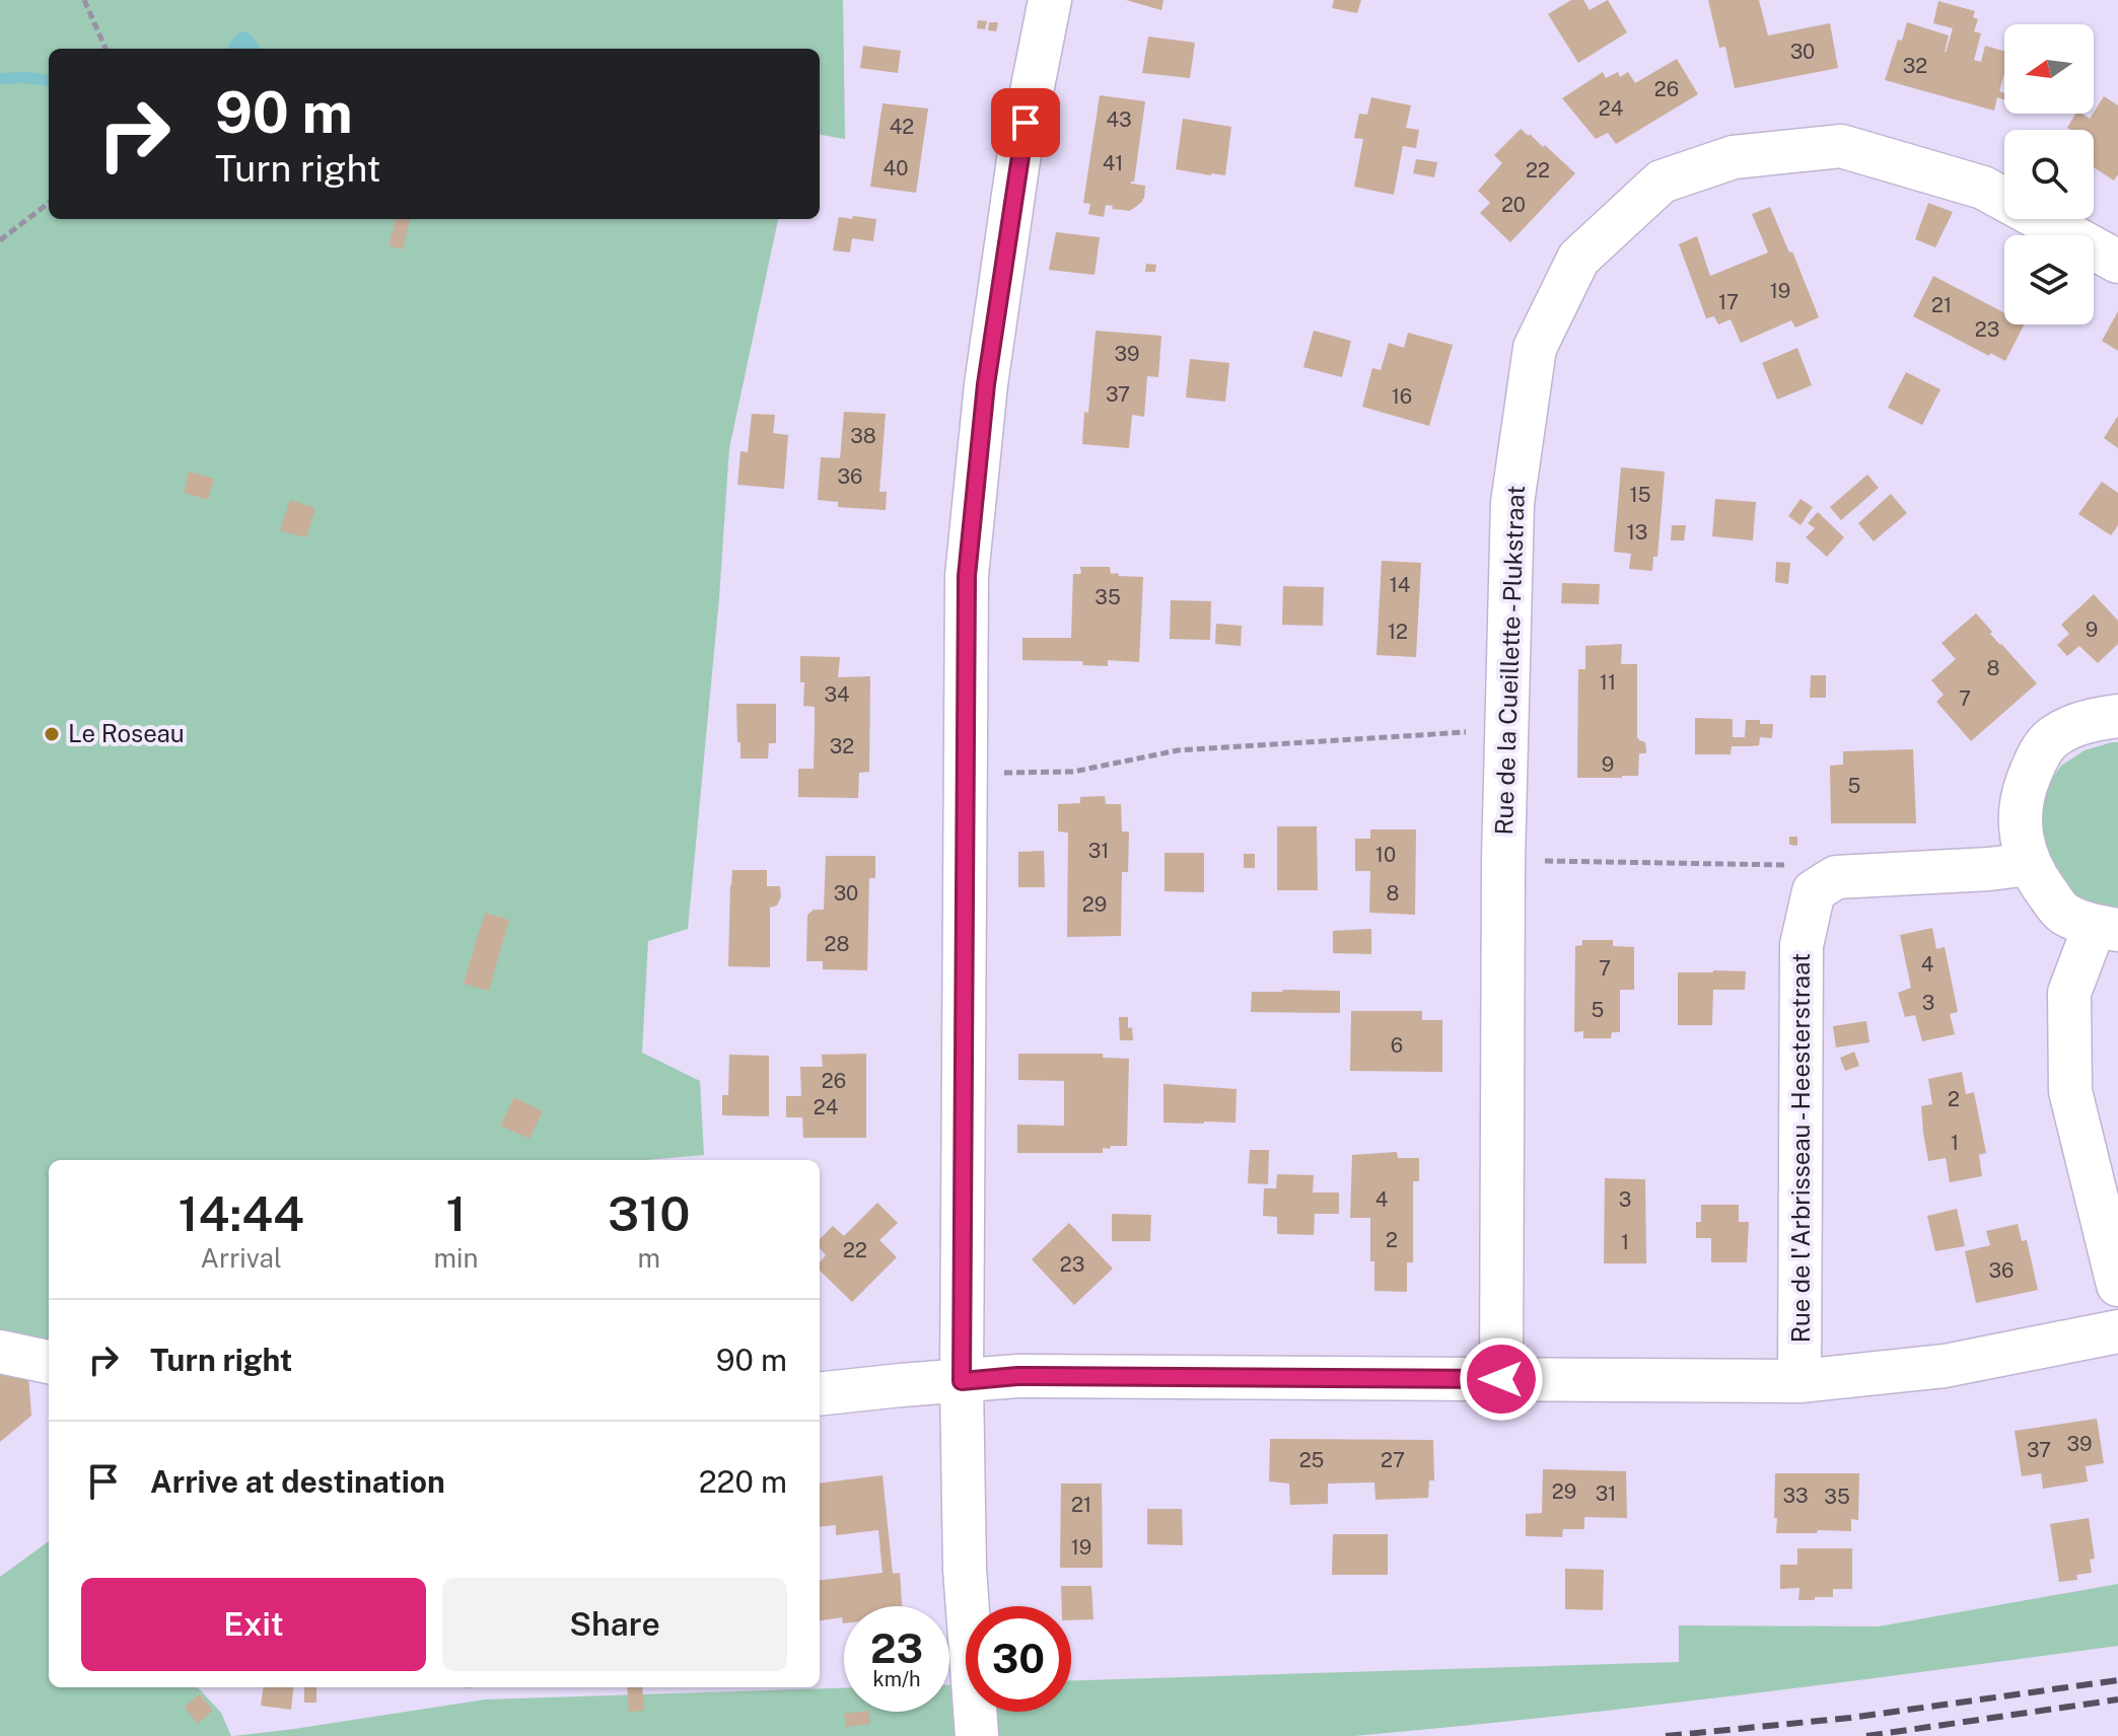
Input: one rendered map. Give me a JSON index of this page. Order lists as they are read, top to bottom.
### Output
{
  "streets": {
    "street": ["Rue de la Cueillette - Plukstraat", "Rue de l'Arbrisseau - Heesterstraat"]
  },
  "places": ["Le Roseau"],
  "house_numbers": [
    "30",
    "32",
    "26",
    "24",
    "43",
    "42",
    "41",
    "40",
    "22",
    "20",
    "19",
    "17",
    "21",
    "23",
    "39",
    "37",
    "16",
    "38",
    "36",
    "15",
    "13",
    "14",
    "35",
    "9",
    "12",
    "8",
    "11",
    "34",
    "7",
    "32",
    "9",
    "5",
    "31",
    "10",
    "30",
    "8",
    "29",
    "28",
    "4",
    "7",
    "3",
    "5",
    "6",
    "26",
    "2",
    "24",
    "1",
    "4",
    "3",
    "2",
    "1",
    "22",
    "23",
    "36",
    "39",
    "37",
    "25",
    "27",
    "29",
    "31",
    "33",
    "35",
    "21",
    "19"
  ],
  "north": "left",
  "page": {
    "turn": ["90 m", "Turn right"],
    "eta": [
      "14:44",
      "Arrival",
      "1",
      "min",
      "310",
      "m"
    ],
    "list": [
      {
        "name": "Turn right",
        "value": "90 m"
      },
      {
        "name": "Arrive at destination",
        "value": "220 m"
      }
    ],
    "buttons": ["Exit", "Share"],
    "speed": "23 km/h",
    "limit": "30"
  }
}
